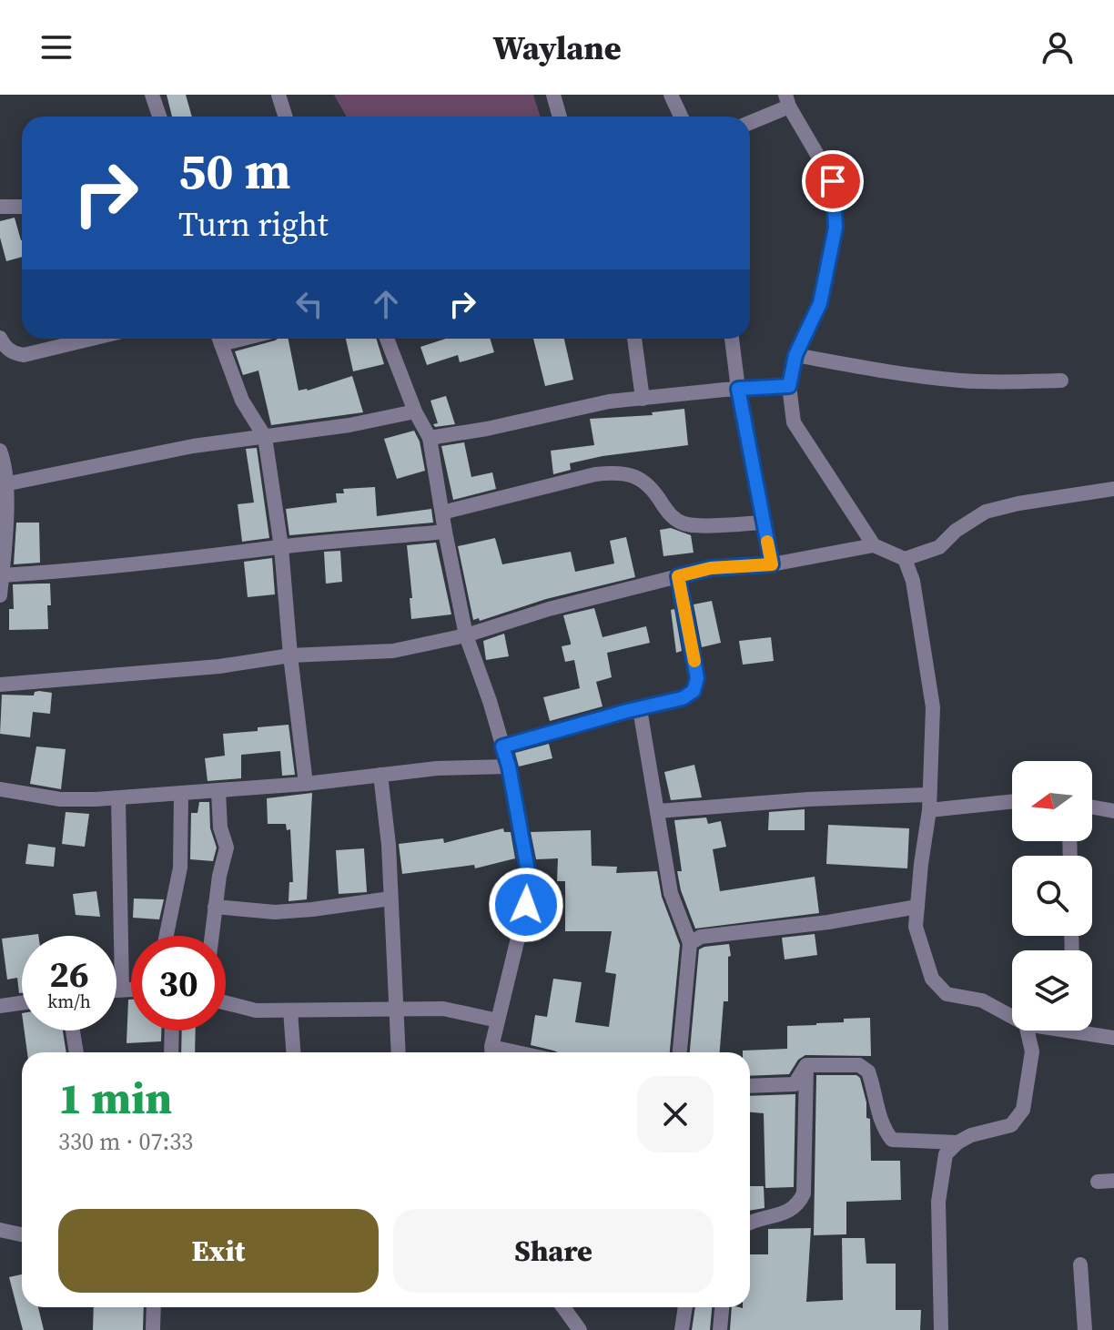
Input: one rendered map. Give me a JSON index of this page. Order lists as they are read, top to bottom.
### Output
{
  "north": "left",
  "page": {
    "header": "Waylane",
    "turn": ["50 m", "Turn right"],
    "speed": "26 km/h",
    "limit": "30",
    "heading": ["1 min", "330 m · 07:33"],
    "buttons": ["Exit", "Share"]
  }
}
